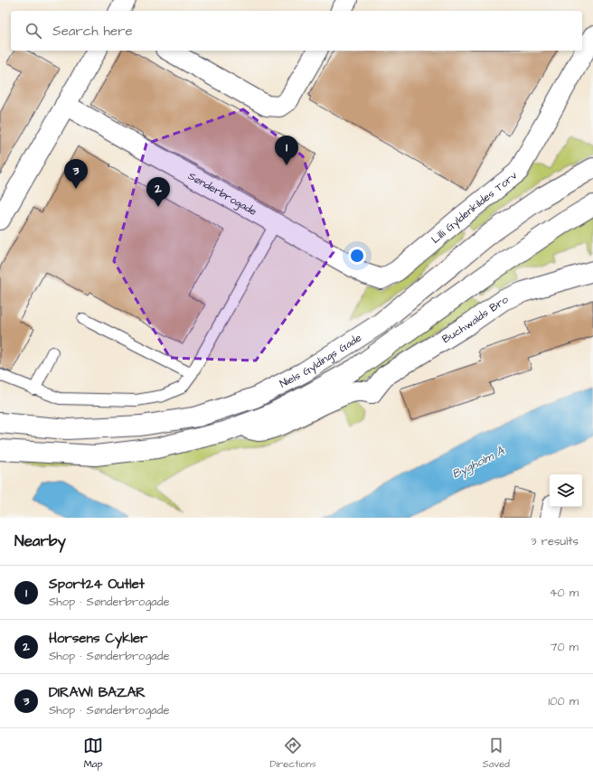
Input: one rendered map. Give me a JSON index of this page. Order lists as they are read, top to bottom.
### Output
{
  "streets": {
    "street": [
      "Sønderbrogade",
      "Lilli Gyldenkildes Torv",
      "Buchwalds Bro",
      "Niels Gyldings Gade"
    ]
  },
  "crossings": [
    ["Sønderbrogade", "Lilli Gyldenkildes Torv"],
    ["Buchwalds Bro", "Niels Gyldings Gade"]
  ],
  "water": ["Bygholm Å"],
  "page": {
    "search": "Search here",
    "pins": ["1", "3", "2"],
    "heading": ["Nearby", "3 results"],
    "list": [
      {
        "mark": "1",
        "name": "Sport24 Outlet",
        "note": "Shop · Sønderbrogade",
        "value": "40 m"
      },
      {
        "mark": "2",
        "name": "Horsens Cykler",
        "note": "Shop · Sønderbrogade",
        "value": "70 m"
      },
      {
        "mark": "3",
        "name": "DIRAWI BAZAR",
        "note": "Shop · Sønderbrogade",
        "value": "100 m"
      }
    ],
    "nav": ["Map", "Directions", "Saved"]
  }
}
